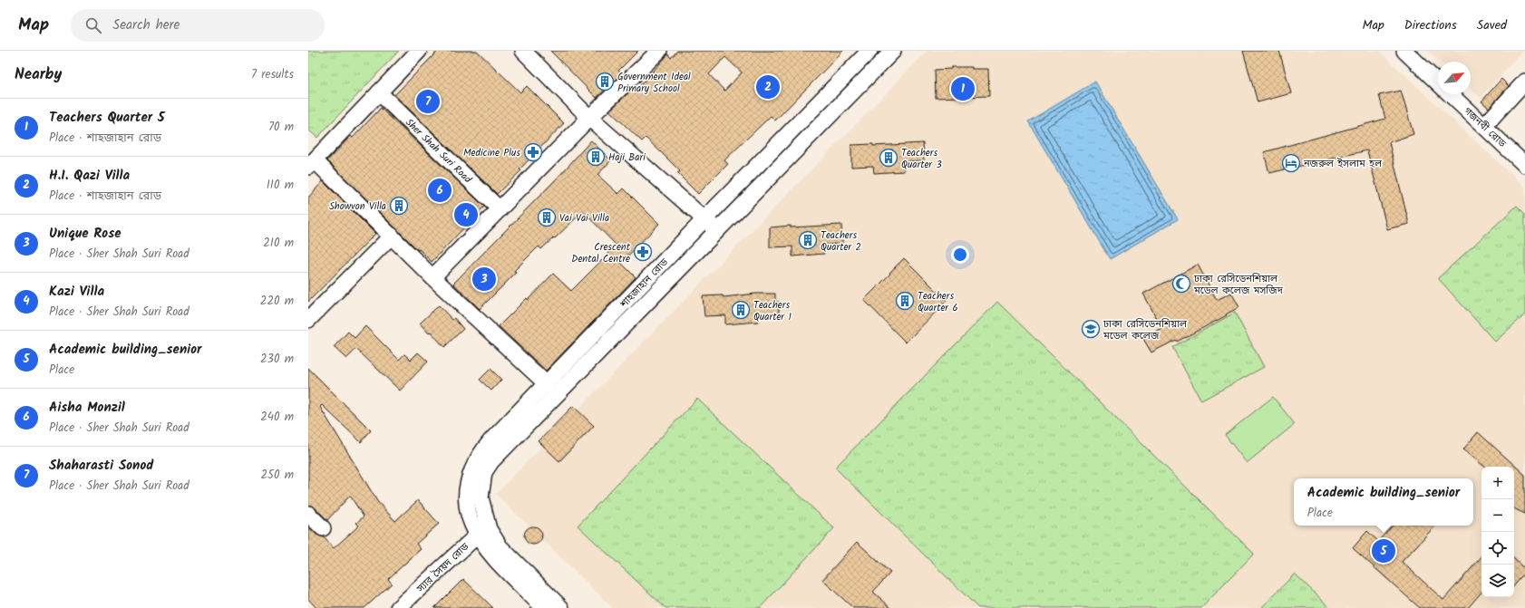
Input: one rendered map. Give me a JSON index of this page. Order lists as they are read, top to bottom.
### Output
{
  "streets": {
    "street": [
      "গজনবী রোড",
      "Sher Shah Suri Road",
      "শাহজাহান রোড",
      "স্যার সৈয়দ রোড"
    ]
  },
  "crossings": [
    ["শাহজাহান রোড", "স্যার সৈয়দ রোড"]
  ],
  "places": {
    "building": [
      "Government Ideal Primary School",
      "Haji Bari",
      "Teachers Quarter 3",
      "Showvon Villa",
      "Vai Vai Villa",
      "Teachers Quarter 2",
      "Teachers Quarter 6",
      "Teachers Quarter 1"
    ],
    "pharmacy": ["Medicine Plus", "Crescent Dental Centre"],
    "hotel": ["নজরুল ইসলাম হল"],
    "mosque": ["ঢাকা রেসিডেনশিয়াল মডেল কলেজ মসজিদ"],
    "school or university": ["ঢাকা রেসিডেনশিয়াল মডেল কলেজ"]
  },
  "north": "top right",
  "page": {
    "header": "Map",
    "search": "Search here",
    "nav": ["Map", "Directions", "Saved"],
    "heading": ["Nearby", "7 results"],
    "pins": [
      "2",
      "1",
      "7",
      "6",
      "4",
      "3",
      "5"
    ],
    "list": [
      {
        "mark": "1",
        "name": "Teachers Quarter 5",
        "note": "Place · শাহজাহান রোড",
        "value": "70 m"
      },
      {
        "mark": "2",
        "name": "H.I. Qazi Villa",
        "note": "Place · শাহজাহান রোড",
        "value": "110 m"
      },
      {
        "mark": "3",
        "name": "Unique Rose",
        "note": "Place · Sher Shah Suri Road",
        "value": "210 m"
      },
      {
        "mark": "4",
        "name": "Kazi Villa",
        "note": "Place · Sher Shah Suri Road",
        "value": "220 m"
      },
      {
        "mark": "5",
        "name": "Academic building_senior",
        "note": "Place",
        "value": "230 m"
      },
      {
        "mark": "6",
        "name": "Aisha Monzil",
        "note": "Place · Sher Shah Suri Road",
        "value": "240 m"
      },
      {
        "mark": "7",
        "name": "Shaharasti Sonod",
        "note": "Place · Sher Shah Suri Road",
        "value": "250 m"
      }
    ],
    "map_buttons": ["+", "−"],
    "popup": ["Academic building_senior", "Place"]
  }
}
